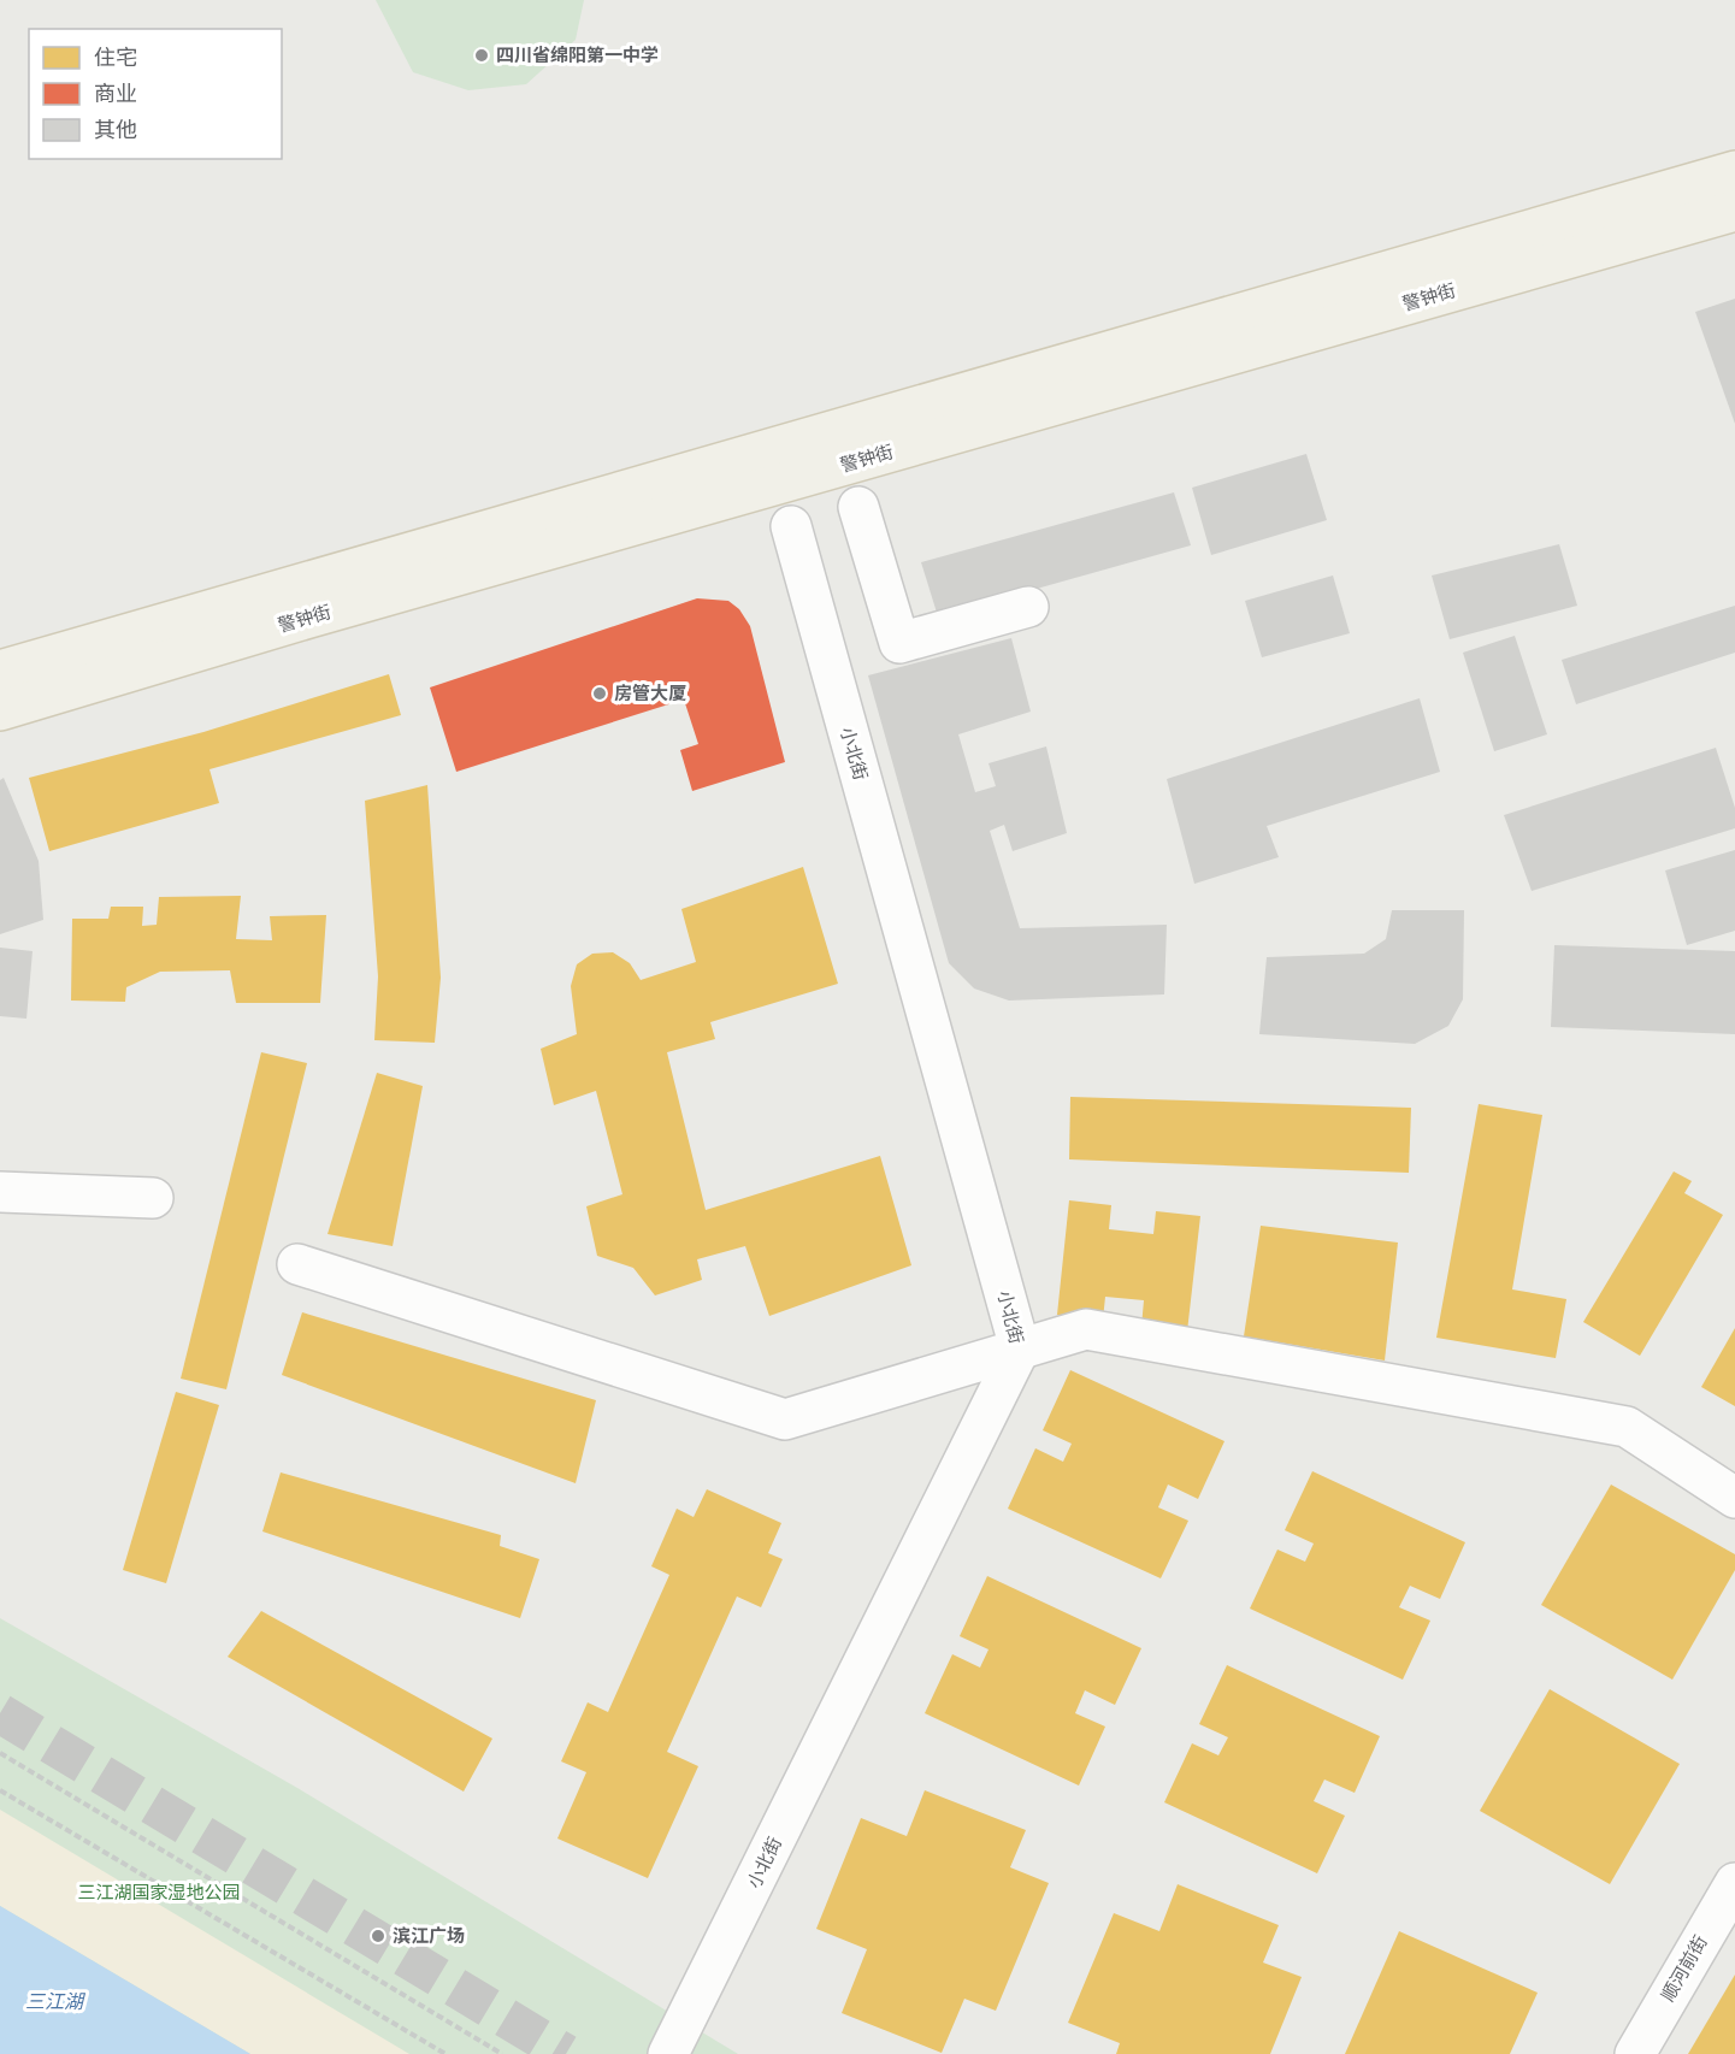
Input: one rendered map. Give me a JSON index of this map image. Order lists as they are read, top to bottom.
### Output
{
  "streets": {
    "main road": ["警钟街"],
    "street": ["小北街", "顺河前街"]
  },
  "water": ["三江湖"],
  "parks": ["三江湖国家湿地公园"],
  "places": ["四川省绵阳第一中学", "房管大厦", "滨江广场"],
  "legend": ["住宅", "商业", "其他"]
}
